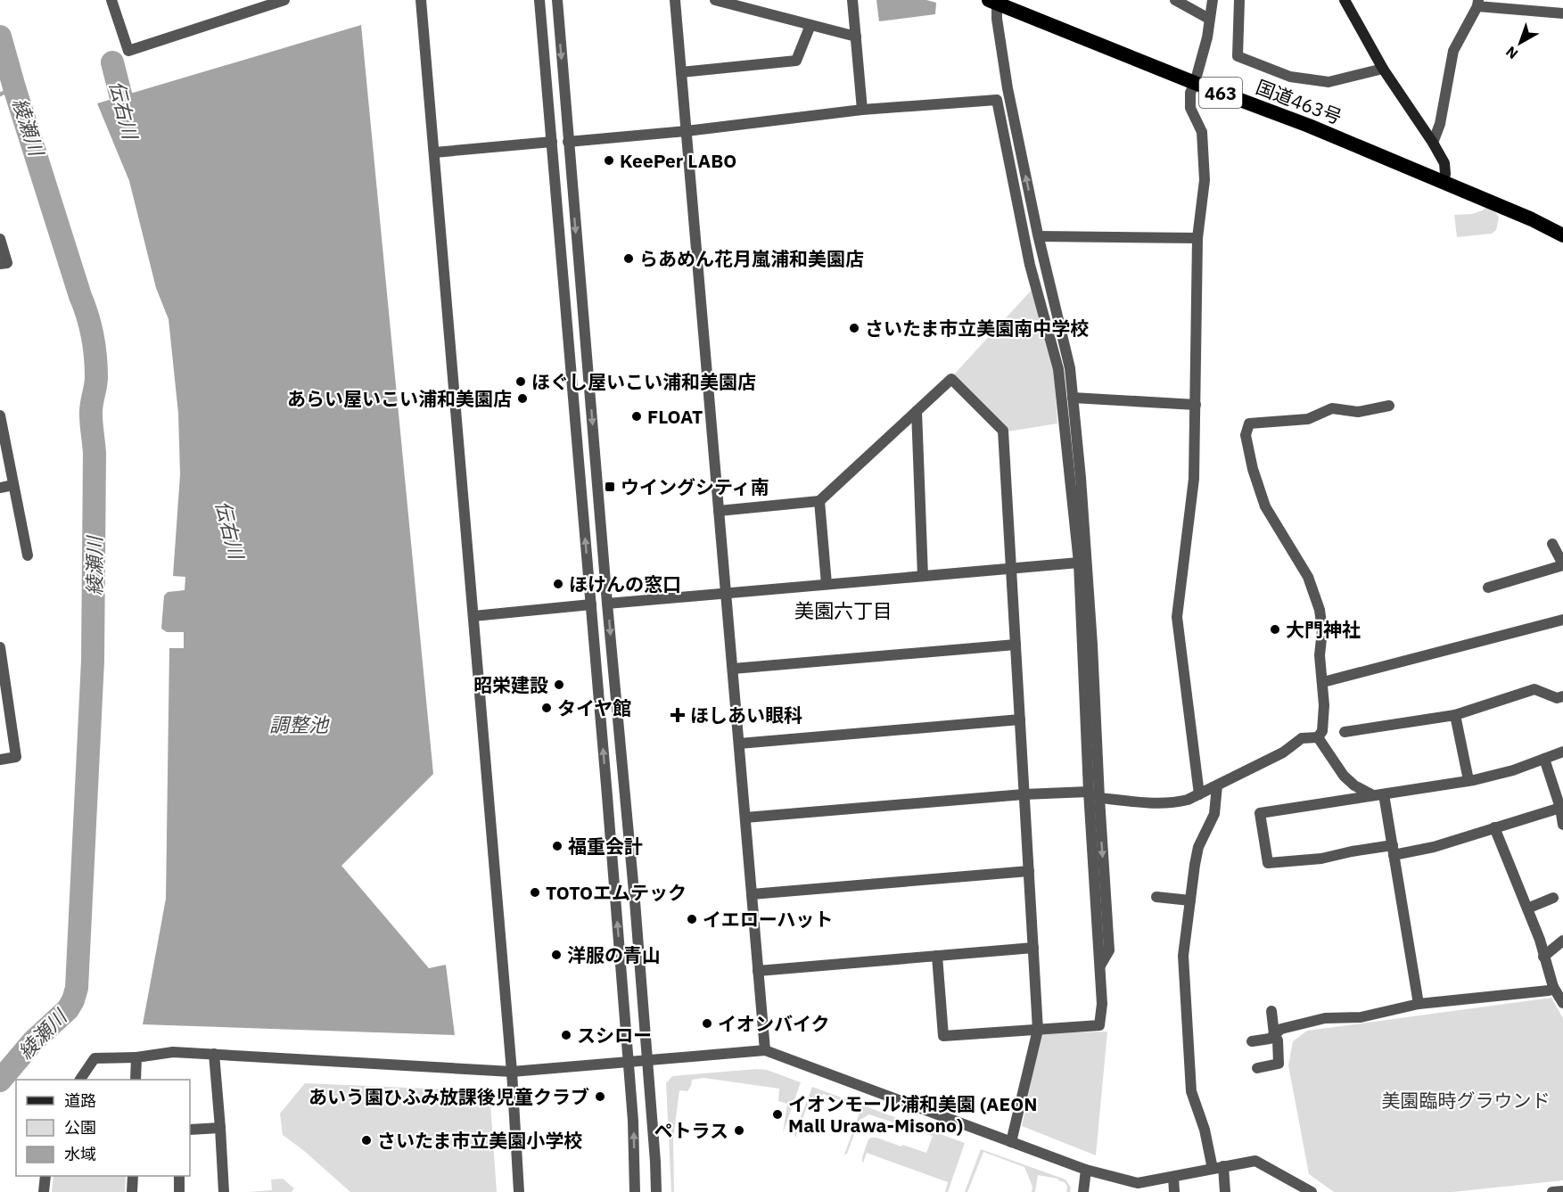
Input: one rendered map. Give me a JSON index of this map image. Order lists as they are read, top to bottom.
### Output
{
  "streets": {
    "highway": ["463", "国道463号"]
  },
  "districts": ["美園六丁目"],
  "water": ["伝右川", "綾瀬川", "調整池"],
  "parks": ["美園臨時グラウンド"],
  "places": {
    "other": [
      "KeePer LABO",
      "らあめん花月嵐浦和美園店",
      "さいたま市立美園南中学校",
      "ほぐし屋いこい浦和美園店",
      "あらい屋いこい浦和美園店",
      "FLOAT",
      "ほけんの窓口",
      "大門神社",
      "昭栄建設",
      "タイヤ館",
      "福重会計",
      "TOTOエムテック",
      "イエローハット",
      "洋服の青山",
      "イオンバイク",
      "スシロー",
      "あいう園ひふみ放課後児童クラブ",
      "イオンモール浦和美園 (AEON Mall Urawa-Misono)",
      "ペトラス",
      "さいたま市立美園小学校"
    ],
    "transit": ["ウイングシティ南"],
    "health": ["ほしあい眼科"]
  },
  "legend": ["道路", "公園", "水域"],
  "north": "bottom left"
}
